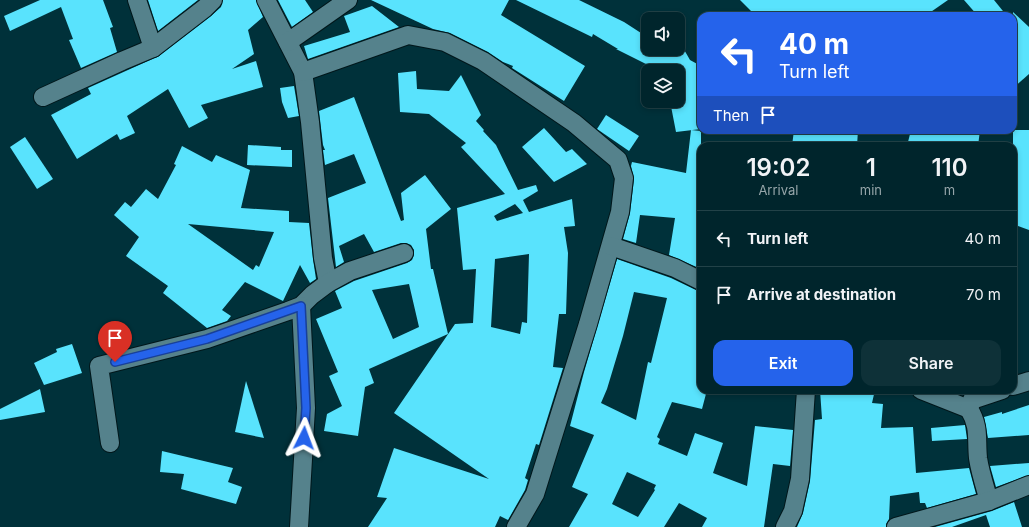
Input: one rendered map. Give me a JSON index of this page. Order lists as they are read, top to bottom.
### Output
{
  "page": {
    "turn": ["40 m", "Turn left"],
    "then": "Then",
    "eta": [
      "19:02",
      "Arrival",
      "1",
      "min",
      "110",
      "m"
    ],
    "list": [
      {
        "name": "Turn left",
        "value": "40 m"
      },
      {
        "name": "Arrive at destination",
        "value": "70 m"
      }
    ],
    "buttons": ["Exit", "Share"]
  }
}
